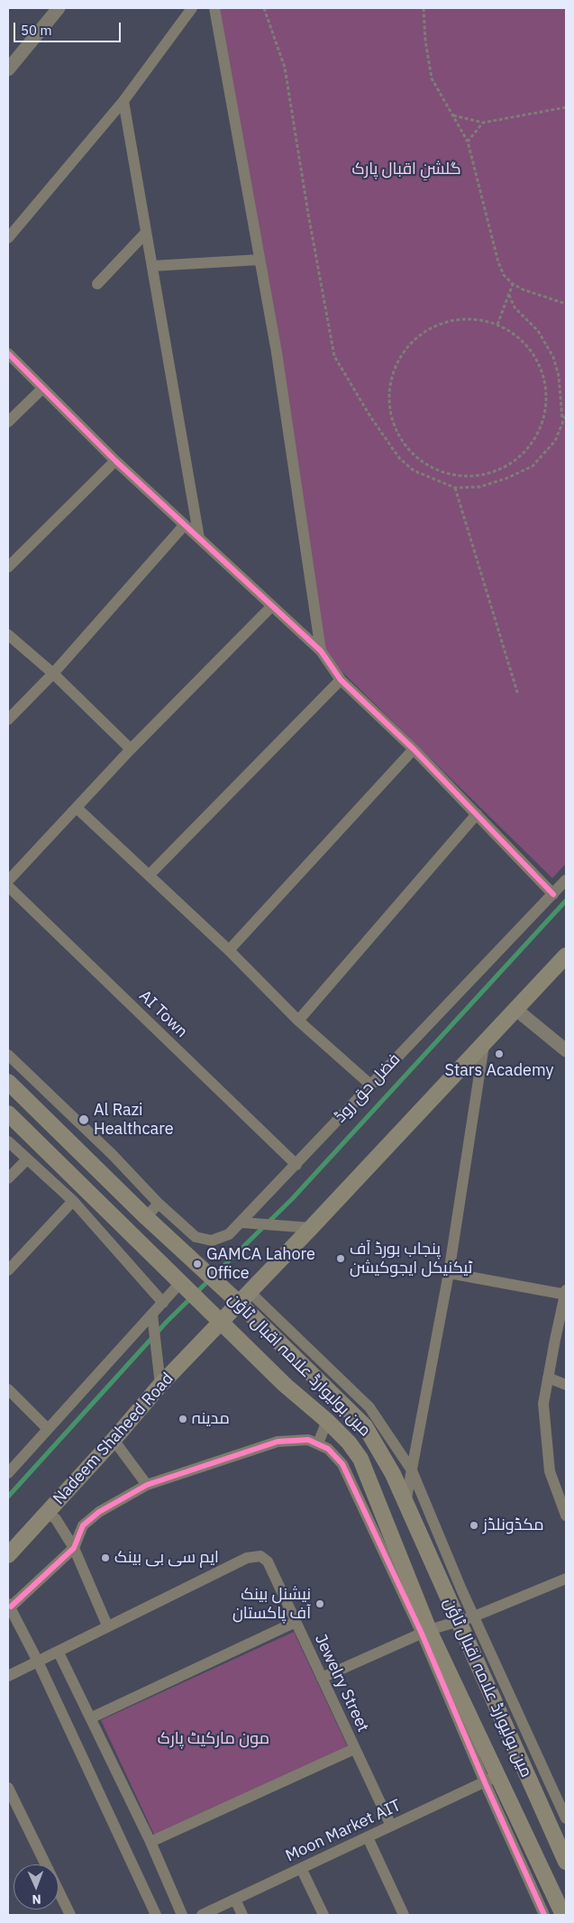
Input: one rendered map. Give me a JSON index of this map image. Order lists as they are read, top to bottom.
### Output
{
  "streets": {
    "main road": ["مین بولیوارڈ علامہ اقبال ٹاؤن", "Nadeem Shaheed Road"],
    "street": [
      "AI Town",
      "فضل حق روڈ",
      "Jewelry Street",
      "Moon Market AIT"
    ]
  },
  "crossings": [
    ["AI Town", "فضل حق روڈ"],
    ["مین بولیوارڈ علامہ اقبال ٹاؤن", "Nadeem Shaheed Road"],
    ["مین بولیوارڈ علامہ اقبال ٹاؤن", "Moon Market AIT"],
    ["Jewelry Street", "Moon Market AIT"]
  ],
  "parks": ["گلشنِ اقبال پارک", "مون مارکیٹ پارک"],
  "places": [
    "Stars Academy",
    "Al Razi Healthcare",
    "پنجاب بورڈ آف ٹیکنیکل ایجوکیشن",
    "GAMCA Lahore Office",
    "مدینہ",
    "مکڈونلڈز",
    "ایم سی بی بینک",
    "نیشنل بینک آف پاکستان"
  ],
  "scale_bar": "50 m",
  "north": "bottom"
}
